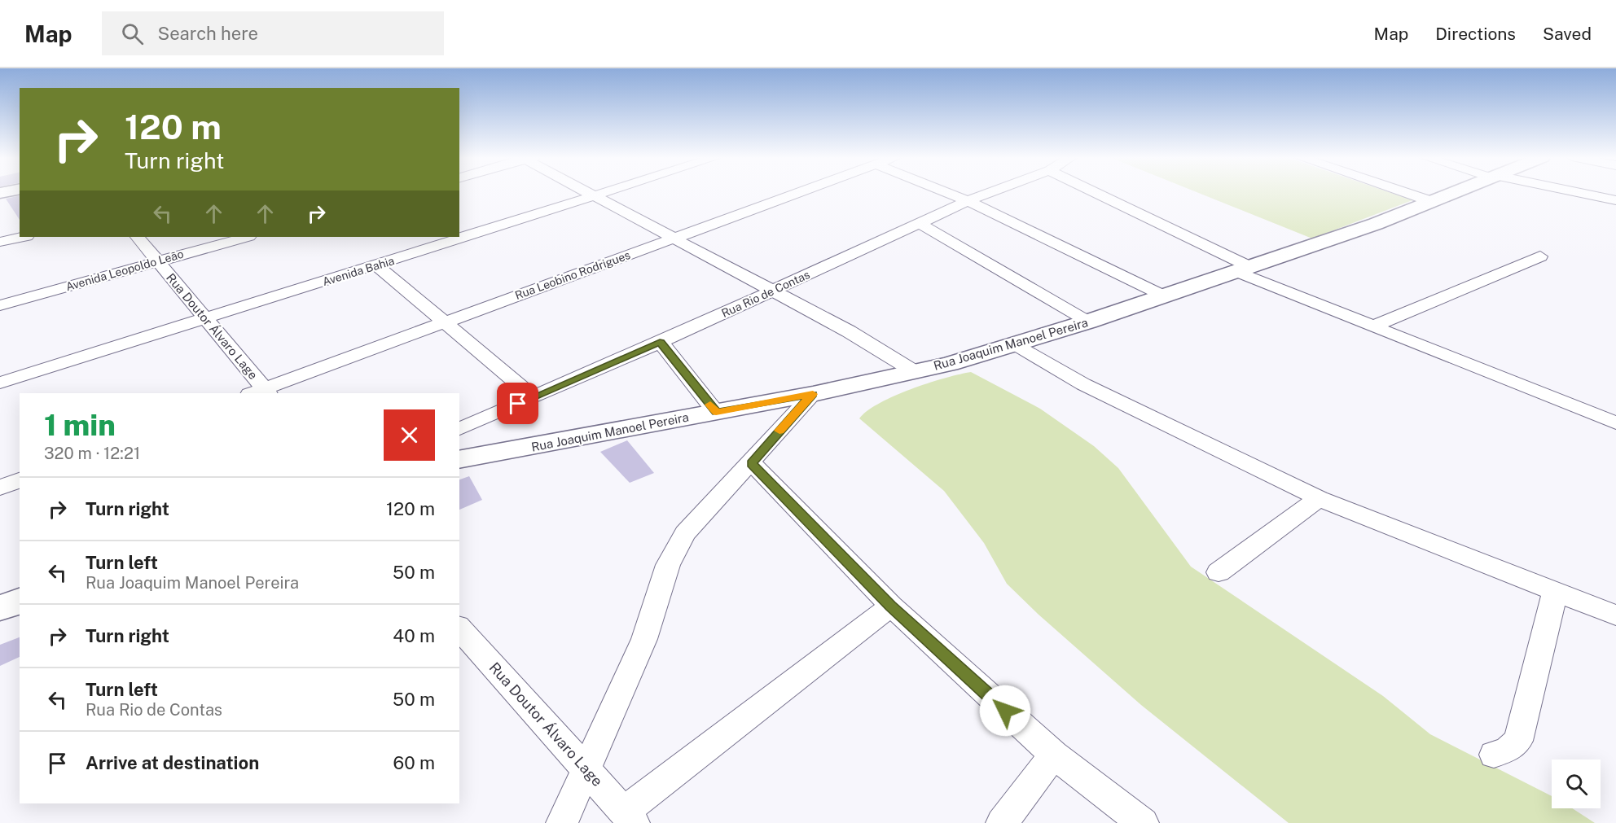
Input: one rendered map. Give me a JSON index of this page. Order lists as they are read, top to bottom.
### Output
{
  "streets": {
    "street": [
      "Avenida Leopoldo Leão",
      "Avenida Bahia",
      "Rua Leobino Rodrigues",
      "Rua Rio de Contas",
      "Rua Doutor Álvaro Lage",
      "Rua Joaquim Manoel Pereira"
    ]
  },
  "crossings": [
    ["Avenida Leopoldo Leão", "Rua Doutor Álvaro Lage"],
    ["Avenida Bahia", "Rua Doutor Álvaro Lage"],
    ["Rua Leobino Rodrigues", "Rua Doutor Álvaro Lage"]
  ],
  "page": {
    "header": "Map",
    "search": "Search here",
    "nav": ["Map", "Directions", "Saved"],
    "turn": ["120 m", "Turn right"],
    "heading": ["1 min", "320 m · 12:21"],
    "list": [
      {
        "name": "Turn right",
        "value": "120 m"
      },
      {
        "name": "Turn left",
        "note": "Rua Joaquim Manoel Pereira",
        "value": "50 m"
      },
      {
        "name": "Turn right",
        "value": "40 m"
      },
      {
        "name": "Turn left",
        "note": "Rua Rio de Contas",
        "value": "50 m"
      },
      {
        "name": "Arrive at destination",
        "value": "60 m"
      }
    ]
  }
}
